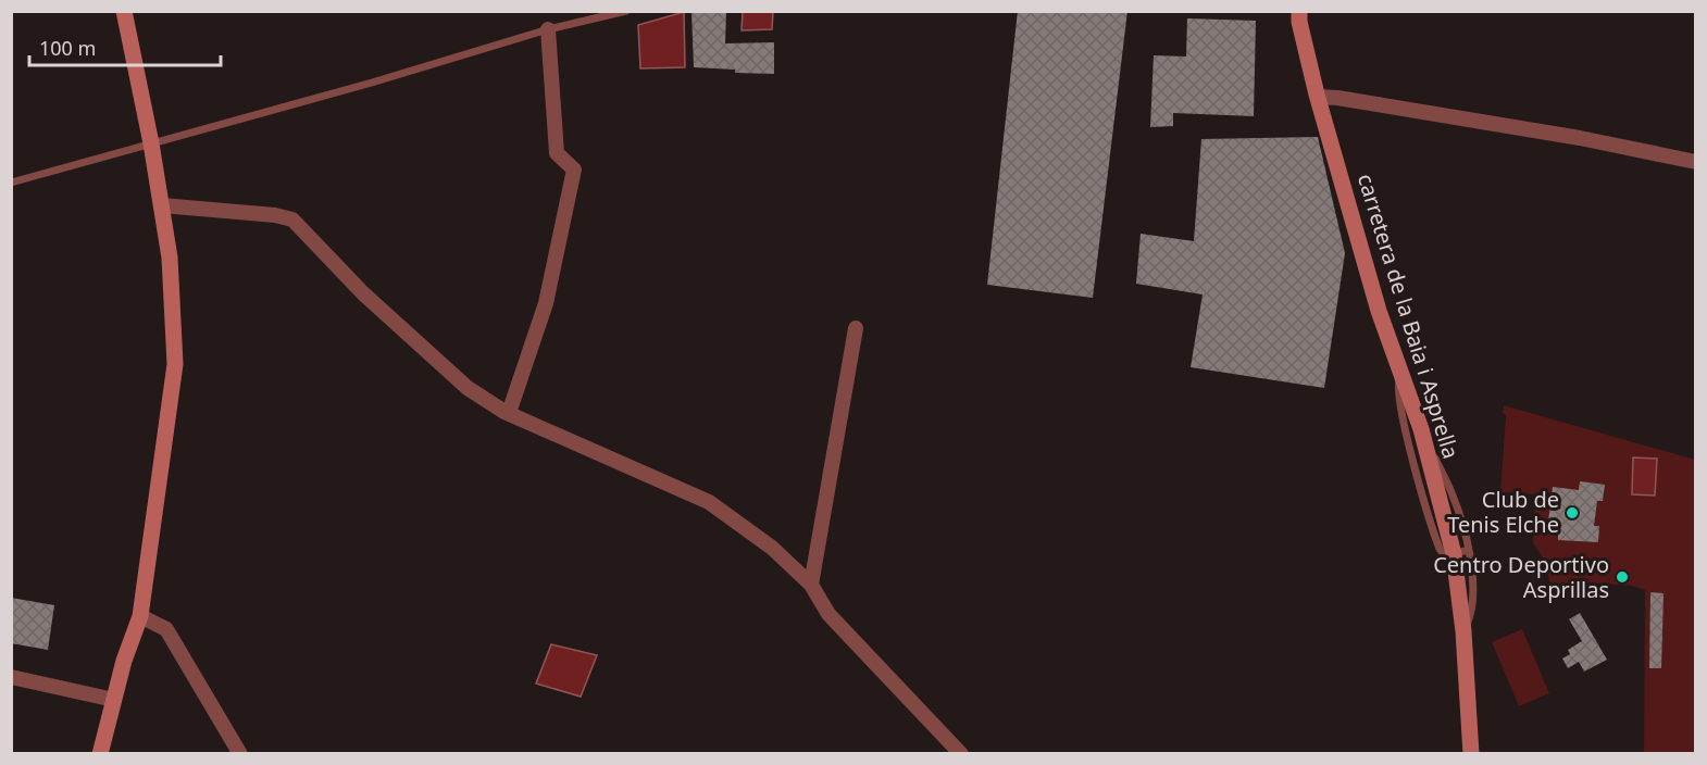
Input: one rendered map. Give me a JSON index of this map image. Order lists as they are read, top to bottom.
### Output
{
  "streets": {
    "main road": ["carretera de la Baia i Asprella"]
  },
  "places": ["Club de Tenis Elche", "Centro Deportivo Asprillas"],
  "scale_bar": "100 m"
}
